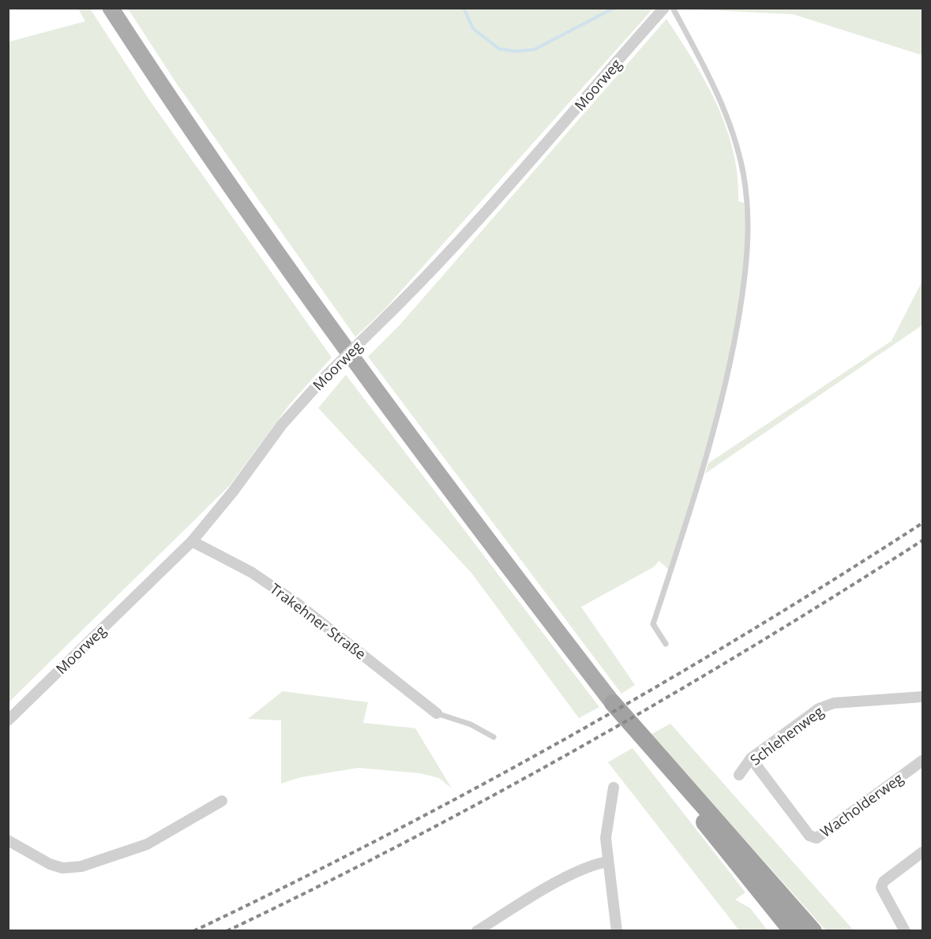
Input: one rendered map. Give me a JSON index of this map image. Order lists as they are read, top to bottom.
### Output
{
  "streets": {
    "street": [
      "Moorweg",
      "Trakehner Straße",
      "Schlehenweg",
      "Wacholderweg"
    ]
  },
  "crossings": [
    ["Moorweg", "Trakehner Straße"],
    ["Schlehenweg", "Wacholderweg"]
  ]
}
